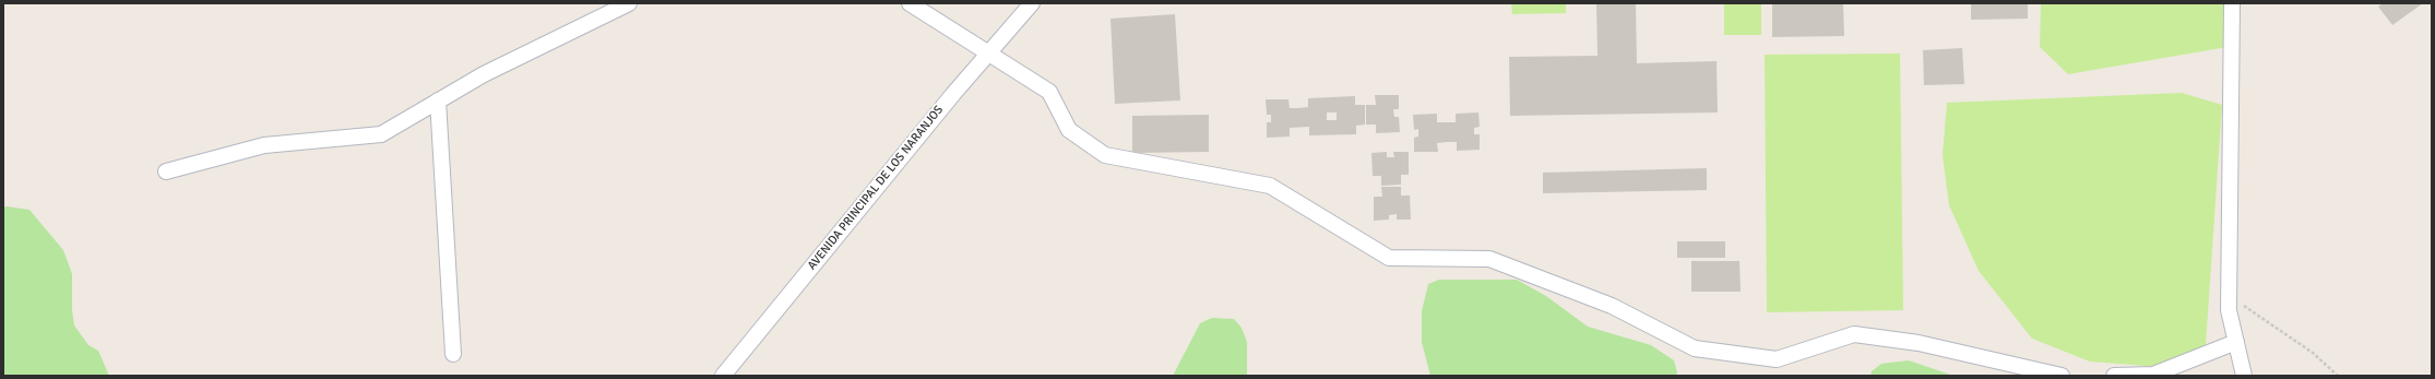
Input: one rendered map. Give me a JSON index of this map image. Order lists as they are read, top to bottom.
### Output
{
  "streets": {
    "street": ["AVENIDA PRINCIPAL DE LOS NARANJOS"]
  }
}
